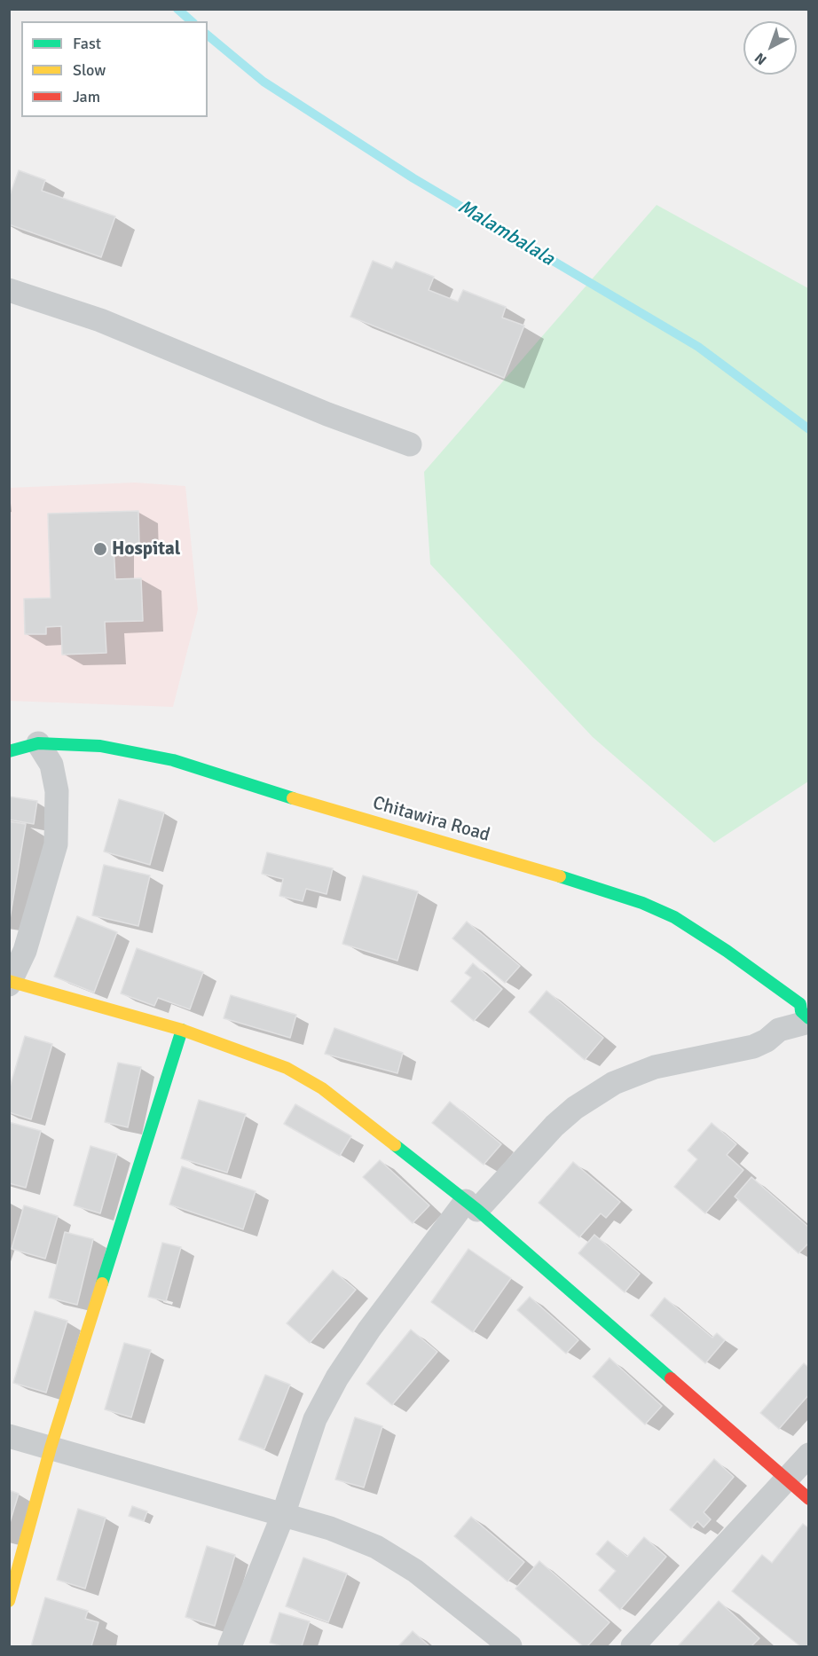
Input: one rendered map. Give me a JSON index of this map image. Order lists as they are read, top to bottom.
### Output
{
  "streets": {
    "street": ["Chitawira Road"]
  },
  "water": ["Malambalala"],
  "places": ["Hospital"],
  "legend": ["Fast", "Slow", "Jam"],
  "north": "bottom left"
}
